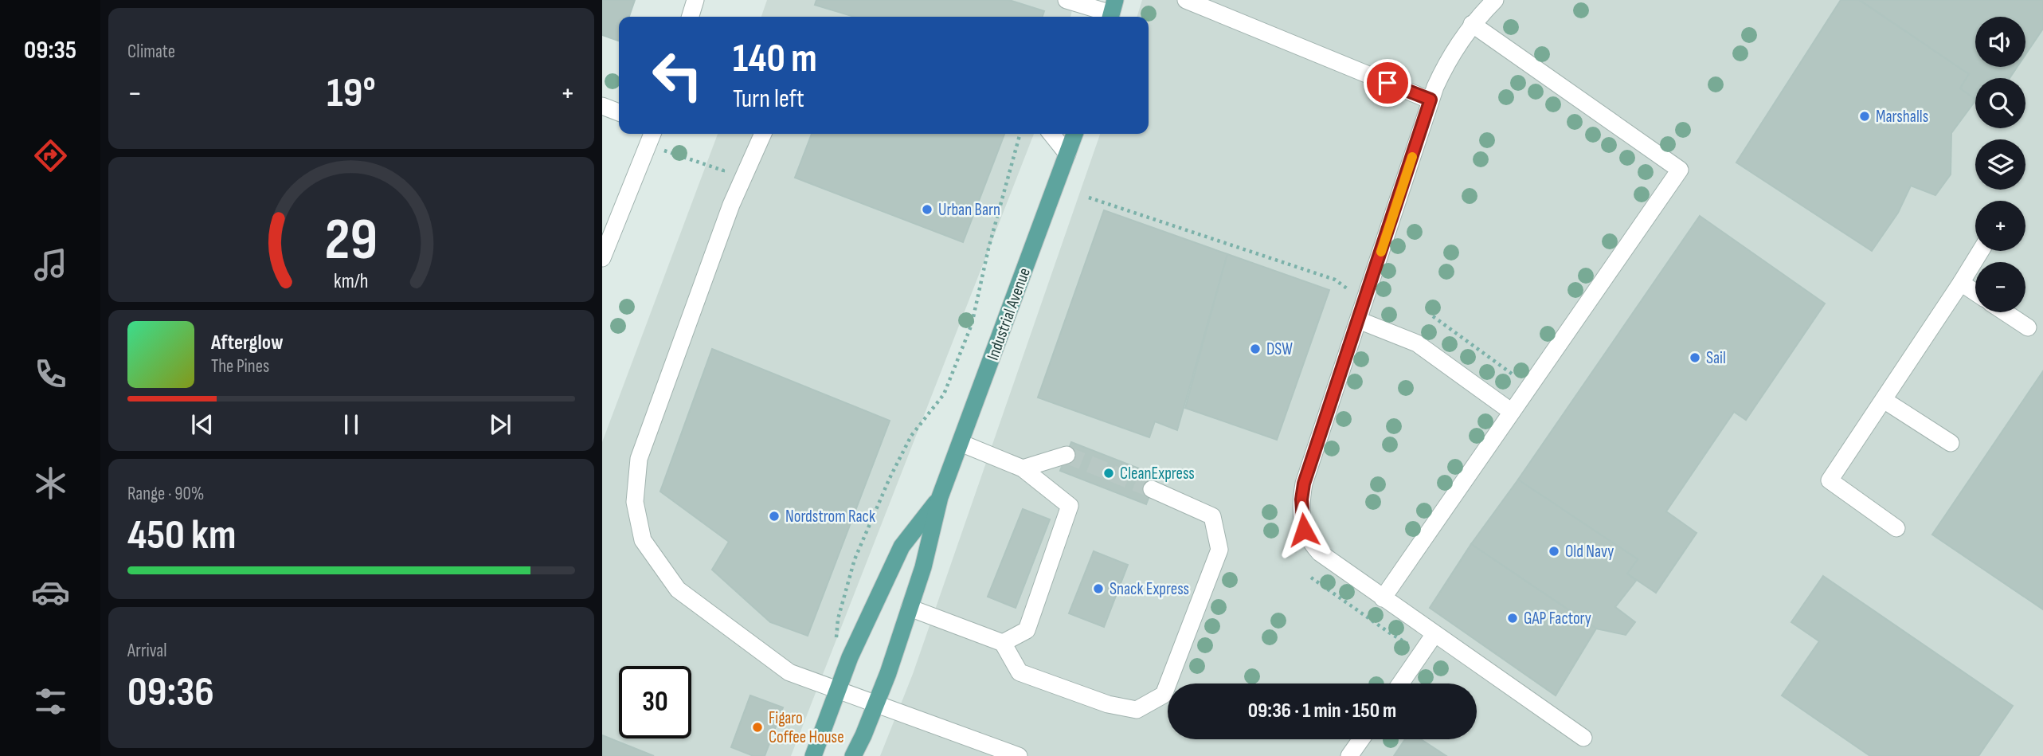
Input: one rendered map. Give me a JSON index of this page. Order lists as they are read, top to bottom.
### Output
{
  "streets": {
    "main road": ["Industrial Avenue"]
  },
  "places": [
    "Marshalls",
    "Urban Barn",
    "DSW",
    "Sail",
    "CleanExpress",
    "Nordstrom Rack",
    "Old Navy",
    "Snack Express",
    "GAP Factory",
    "Figaro Coffee House"
  ],
  "page": {
    "tabs": "09:35",
    "tile": [
      "Climate",
      ["Range · 90%", "450 km"],
      ["Arrival", "09:36"]
    ],
    "map_buttons": ["+", "−"],
    "turn": ["140 m", "Turn left"],
    "heat": ["−", "19°", "+"],
    "song": ["Afterglow", "The Pines"],
    "limit": "30",
    "trip": "09:36 · 1 min · 150 m",
    "gauge": ["29", "km/h"]
  }
}
